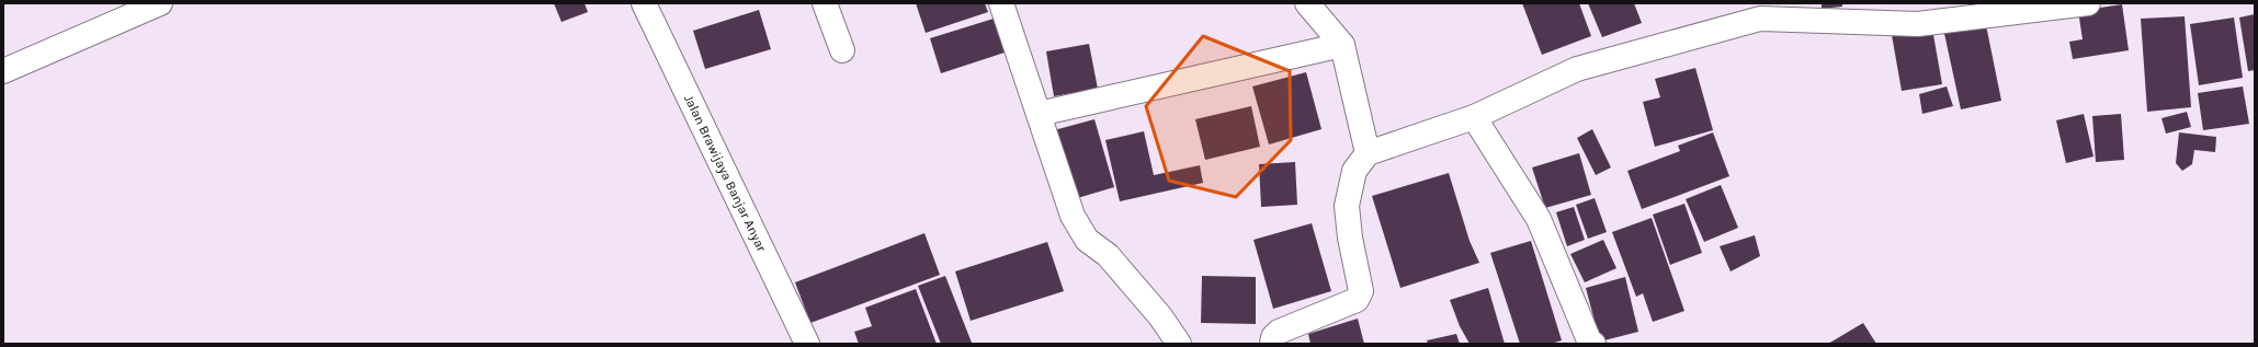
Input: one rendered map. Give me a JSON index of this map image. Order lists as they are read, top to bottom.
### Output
{
  "streets": {
    "street": ["Jalan Brawijaya Banjar Anyar"]
  }
}
